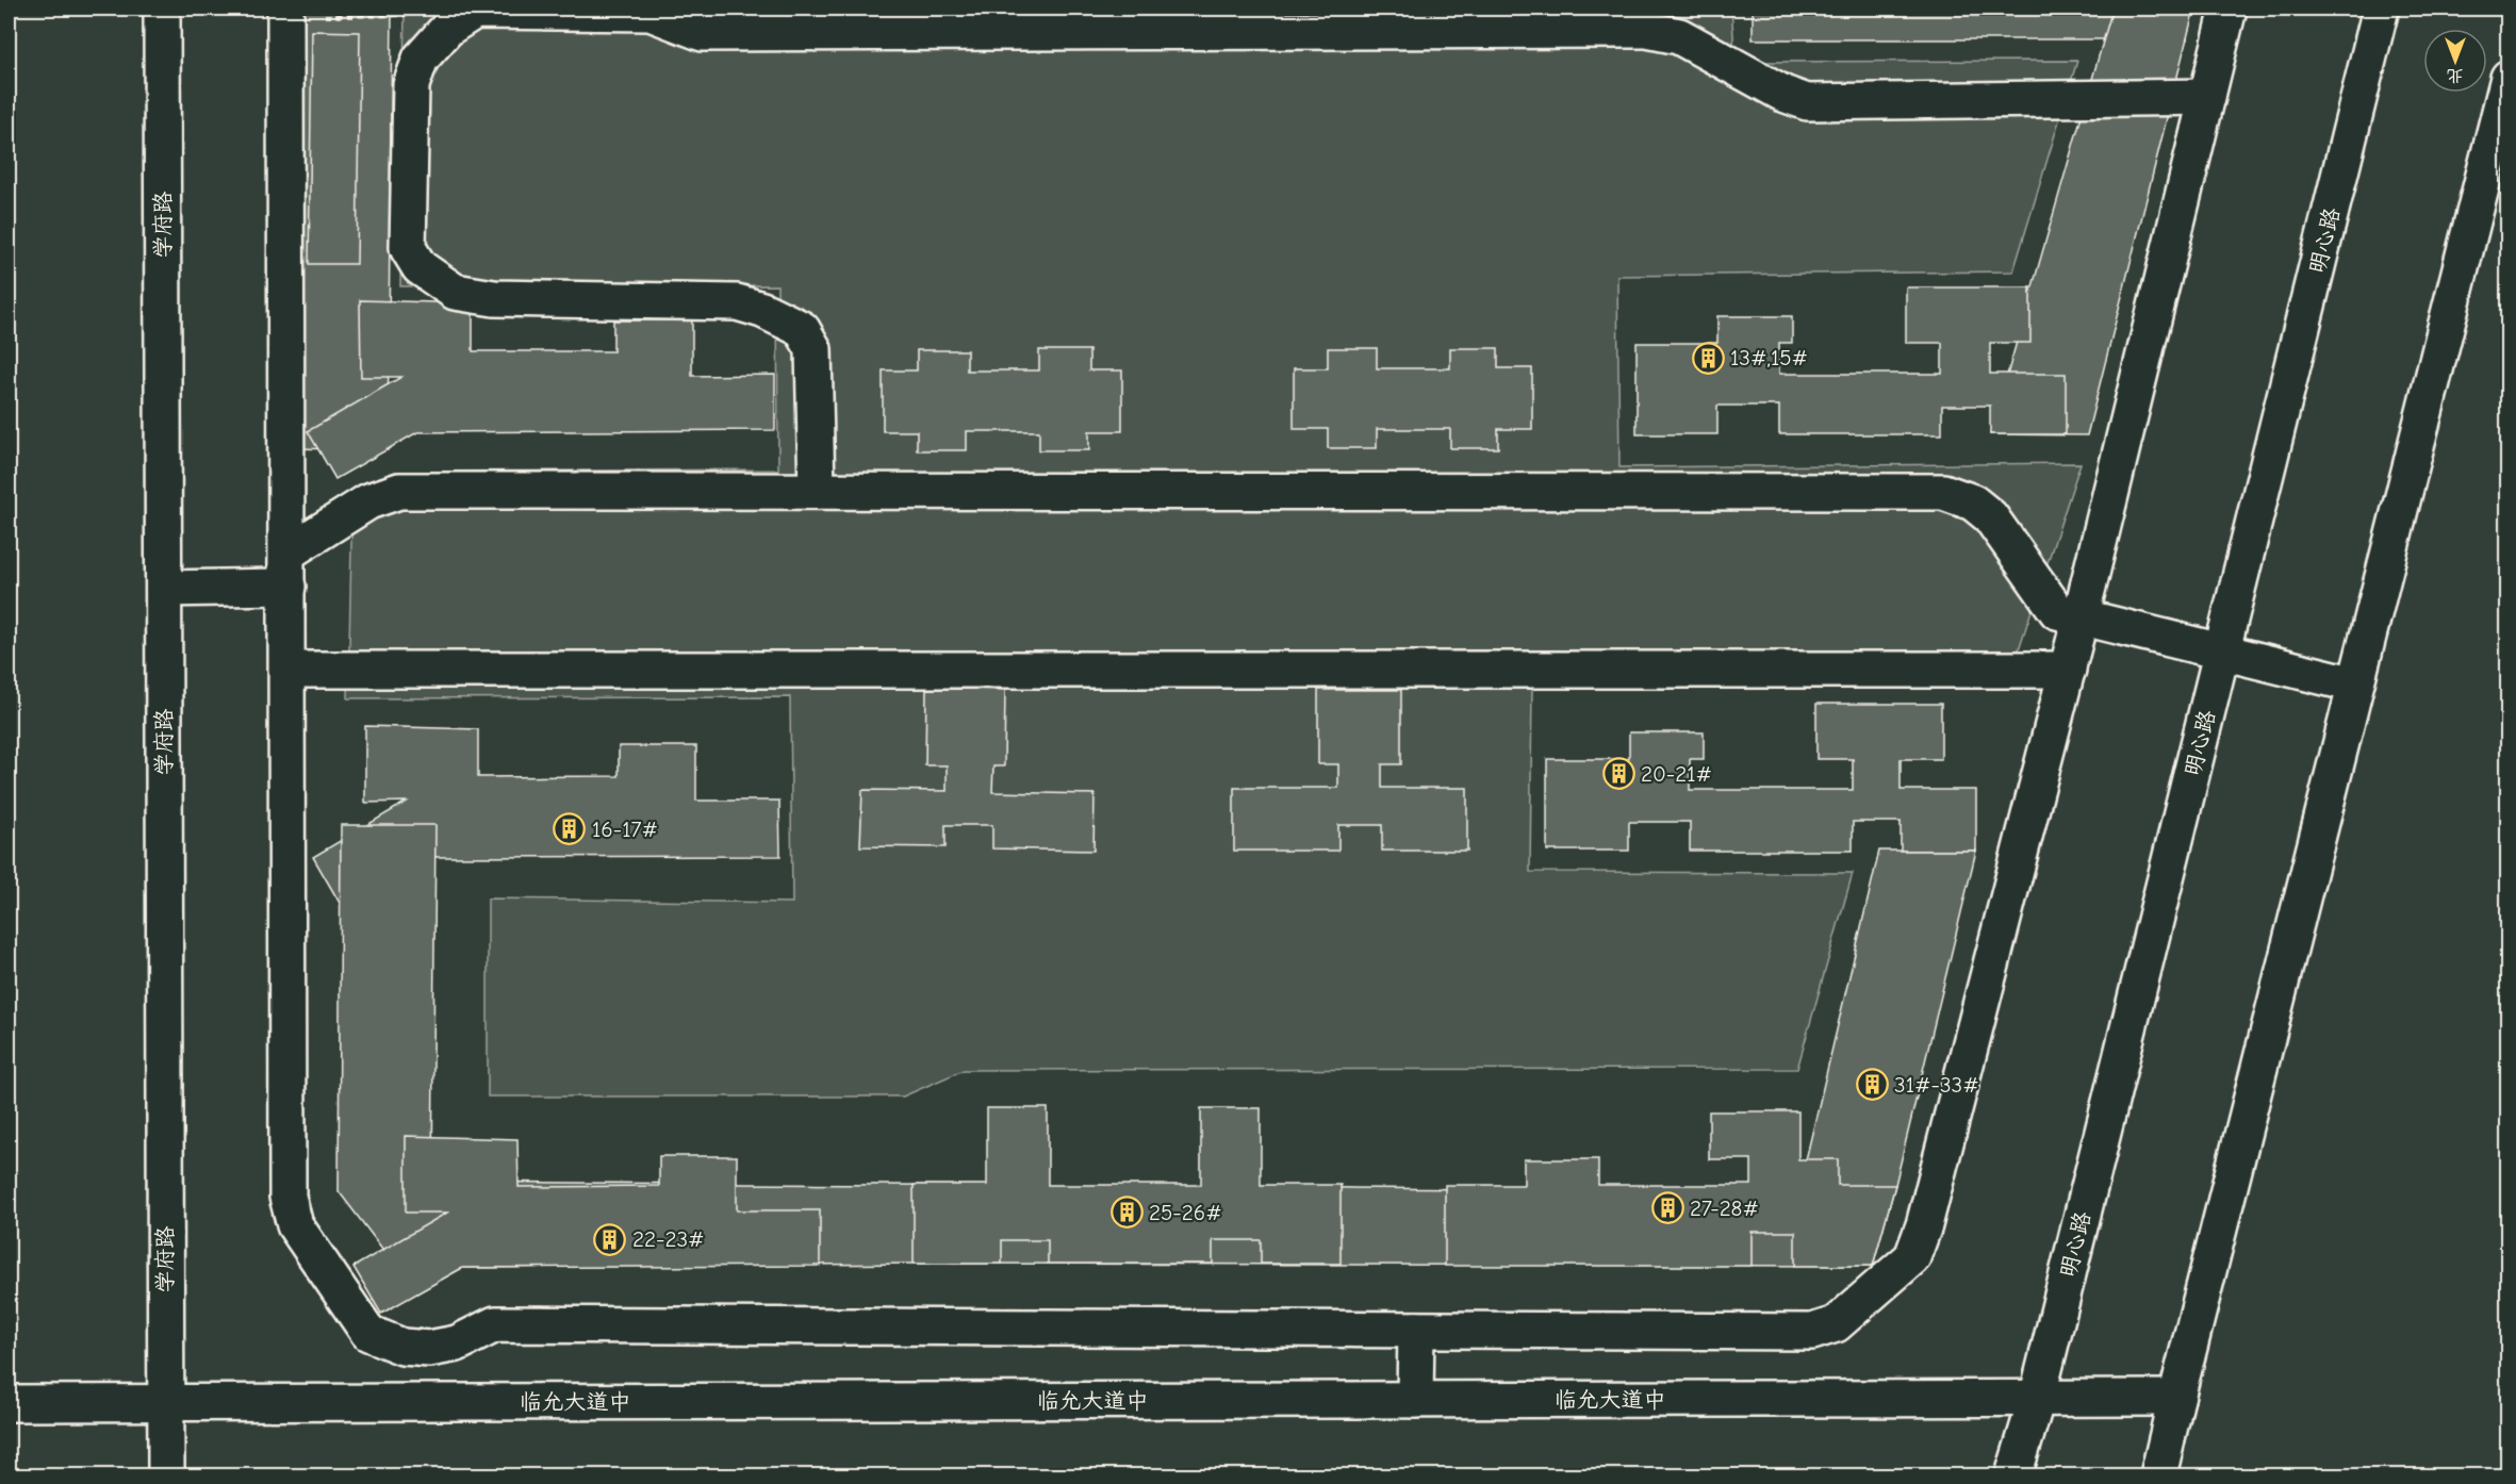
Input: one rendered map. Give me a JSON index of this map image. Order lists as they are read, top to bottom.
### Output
{
  "streets": {
    "street": ["学府路", "明心路", "临允大道中"]
  },
  "crossings": [
    ["学府路", "临允大道中"],
    ["明心路", "临允大道中"]
  ],
  "places": {
    "building": [
      "13#,15#",
      "20-21#",
      "16-17#",
      "31#-33#",
      "27-28#",
      "25-26#",
      "22-23#"
    ]
  },
  "north": "bottom"
}
